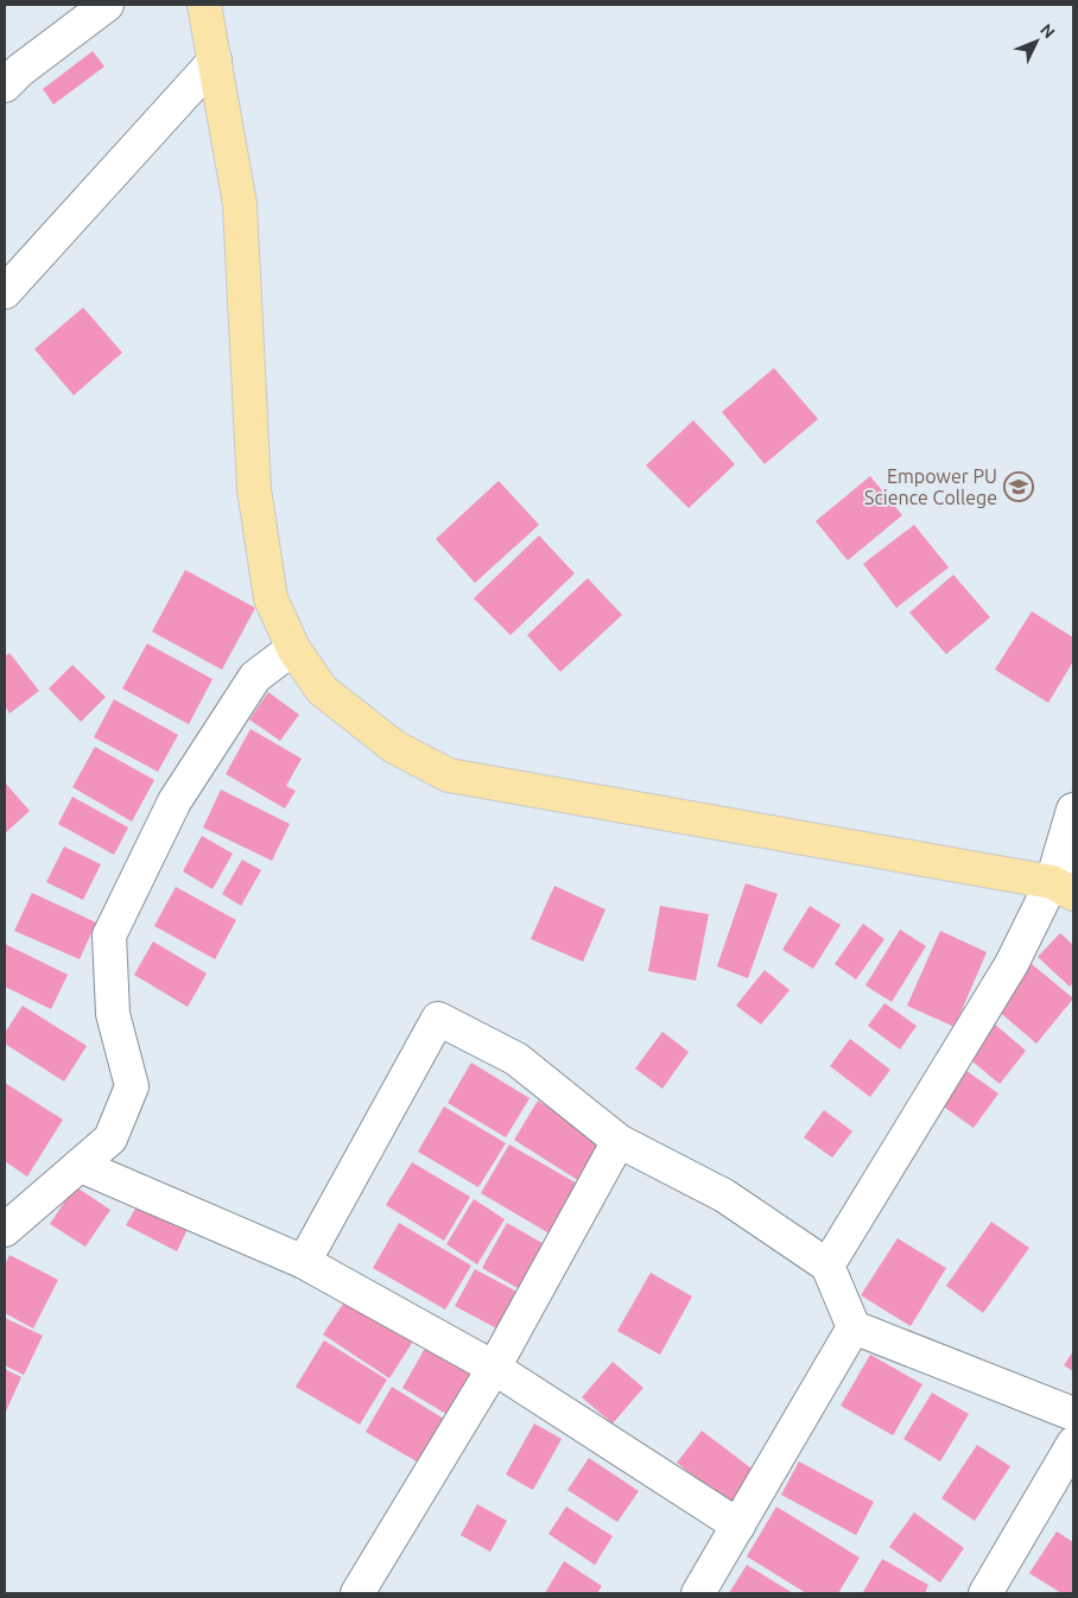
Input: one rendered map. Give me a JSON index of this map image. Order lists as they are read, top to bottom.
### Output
{
  "places": {
    "school or university": ["Empower PU Science College"]
  },
  "north": "top right"
}
